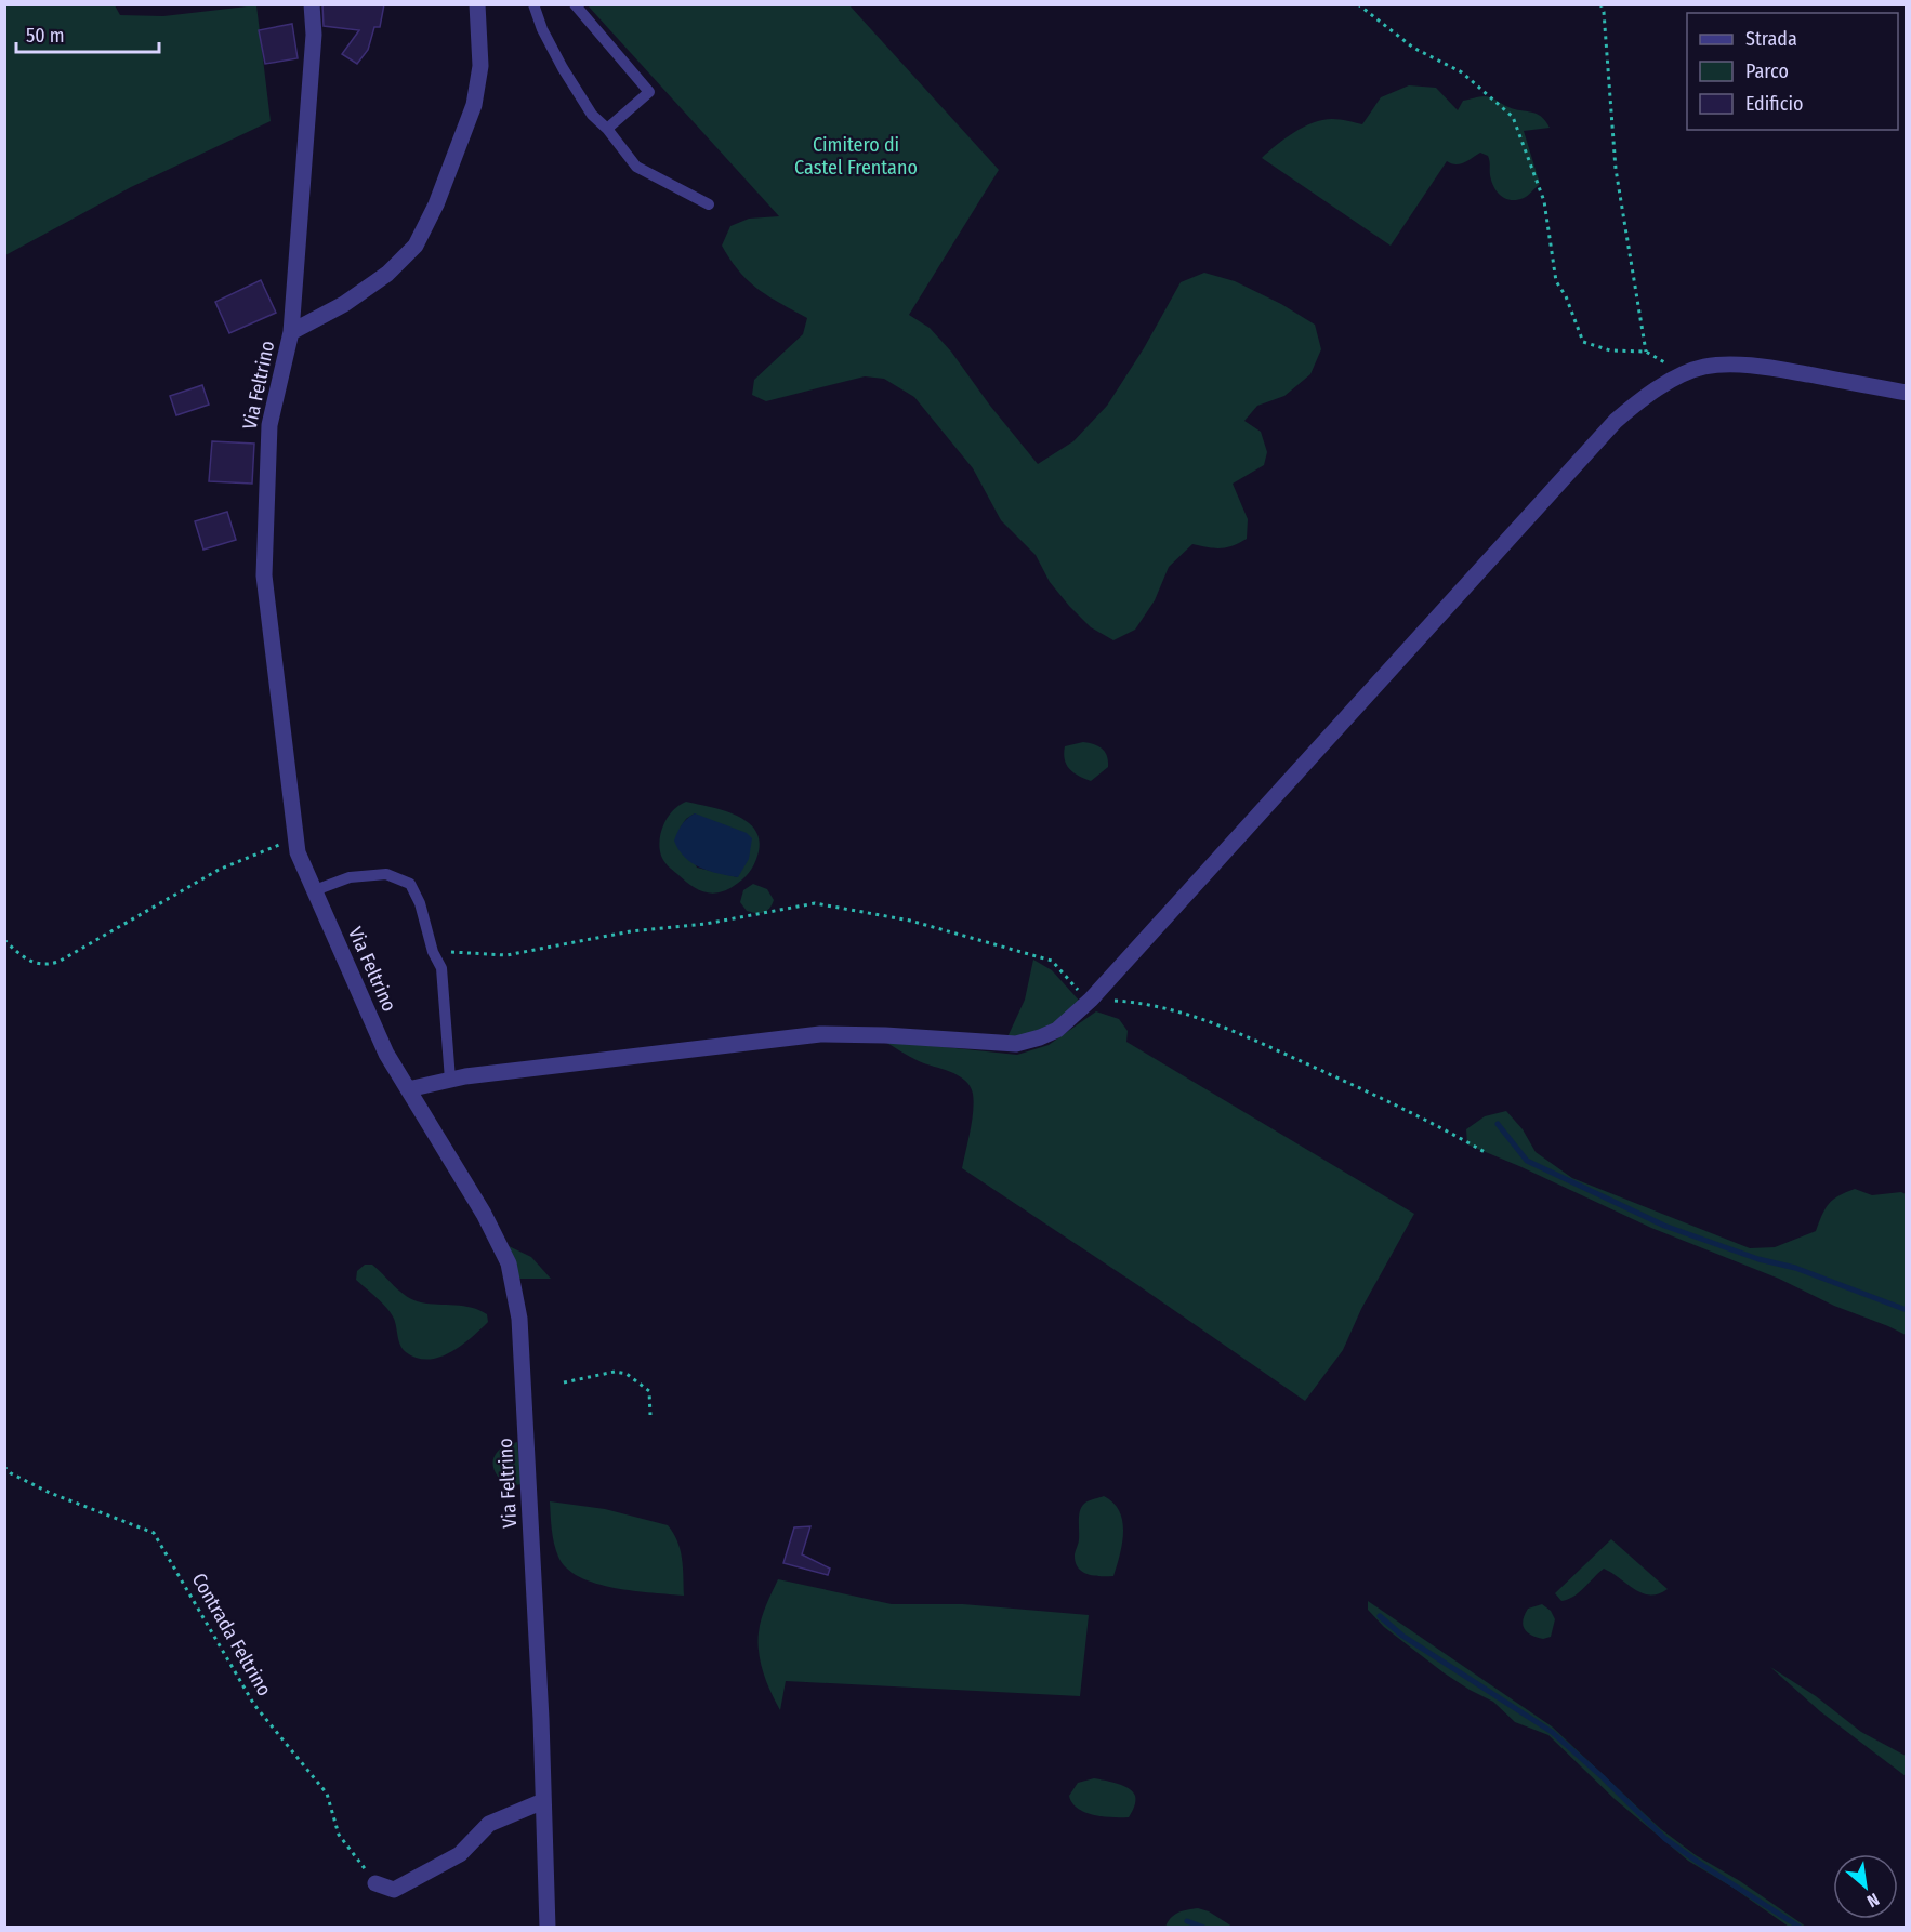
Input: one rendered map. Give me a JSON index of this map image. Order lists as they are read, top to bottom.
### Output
{
  "streets": {
    "street": ["Via Feltrino"],
    "path": ["Contrada Feltrino"]
  },
  "parks": ["Cimitero di Castel Frentano"],
  "legend": ["Strada", "Parco", "Edificio"],
  "scale_bar": "50 m",
  "north": "bottom right"
}
